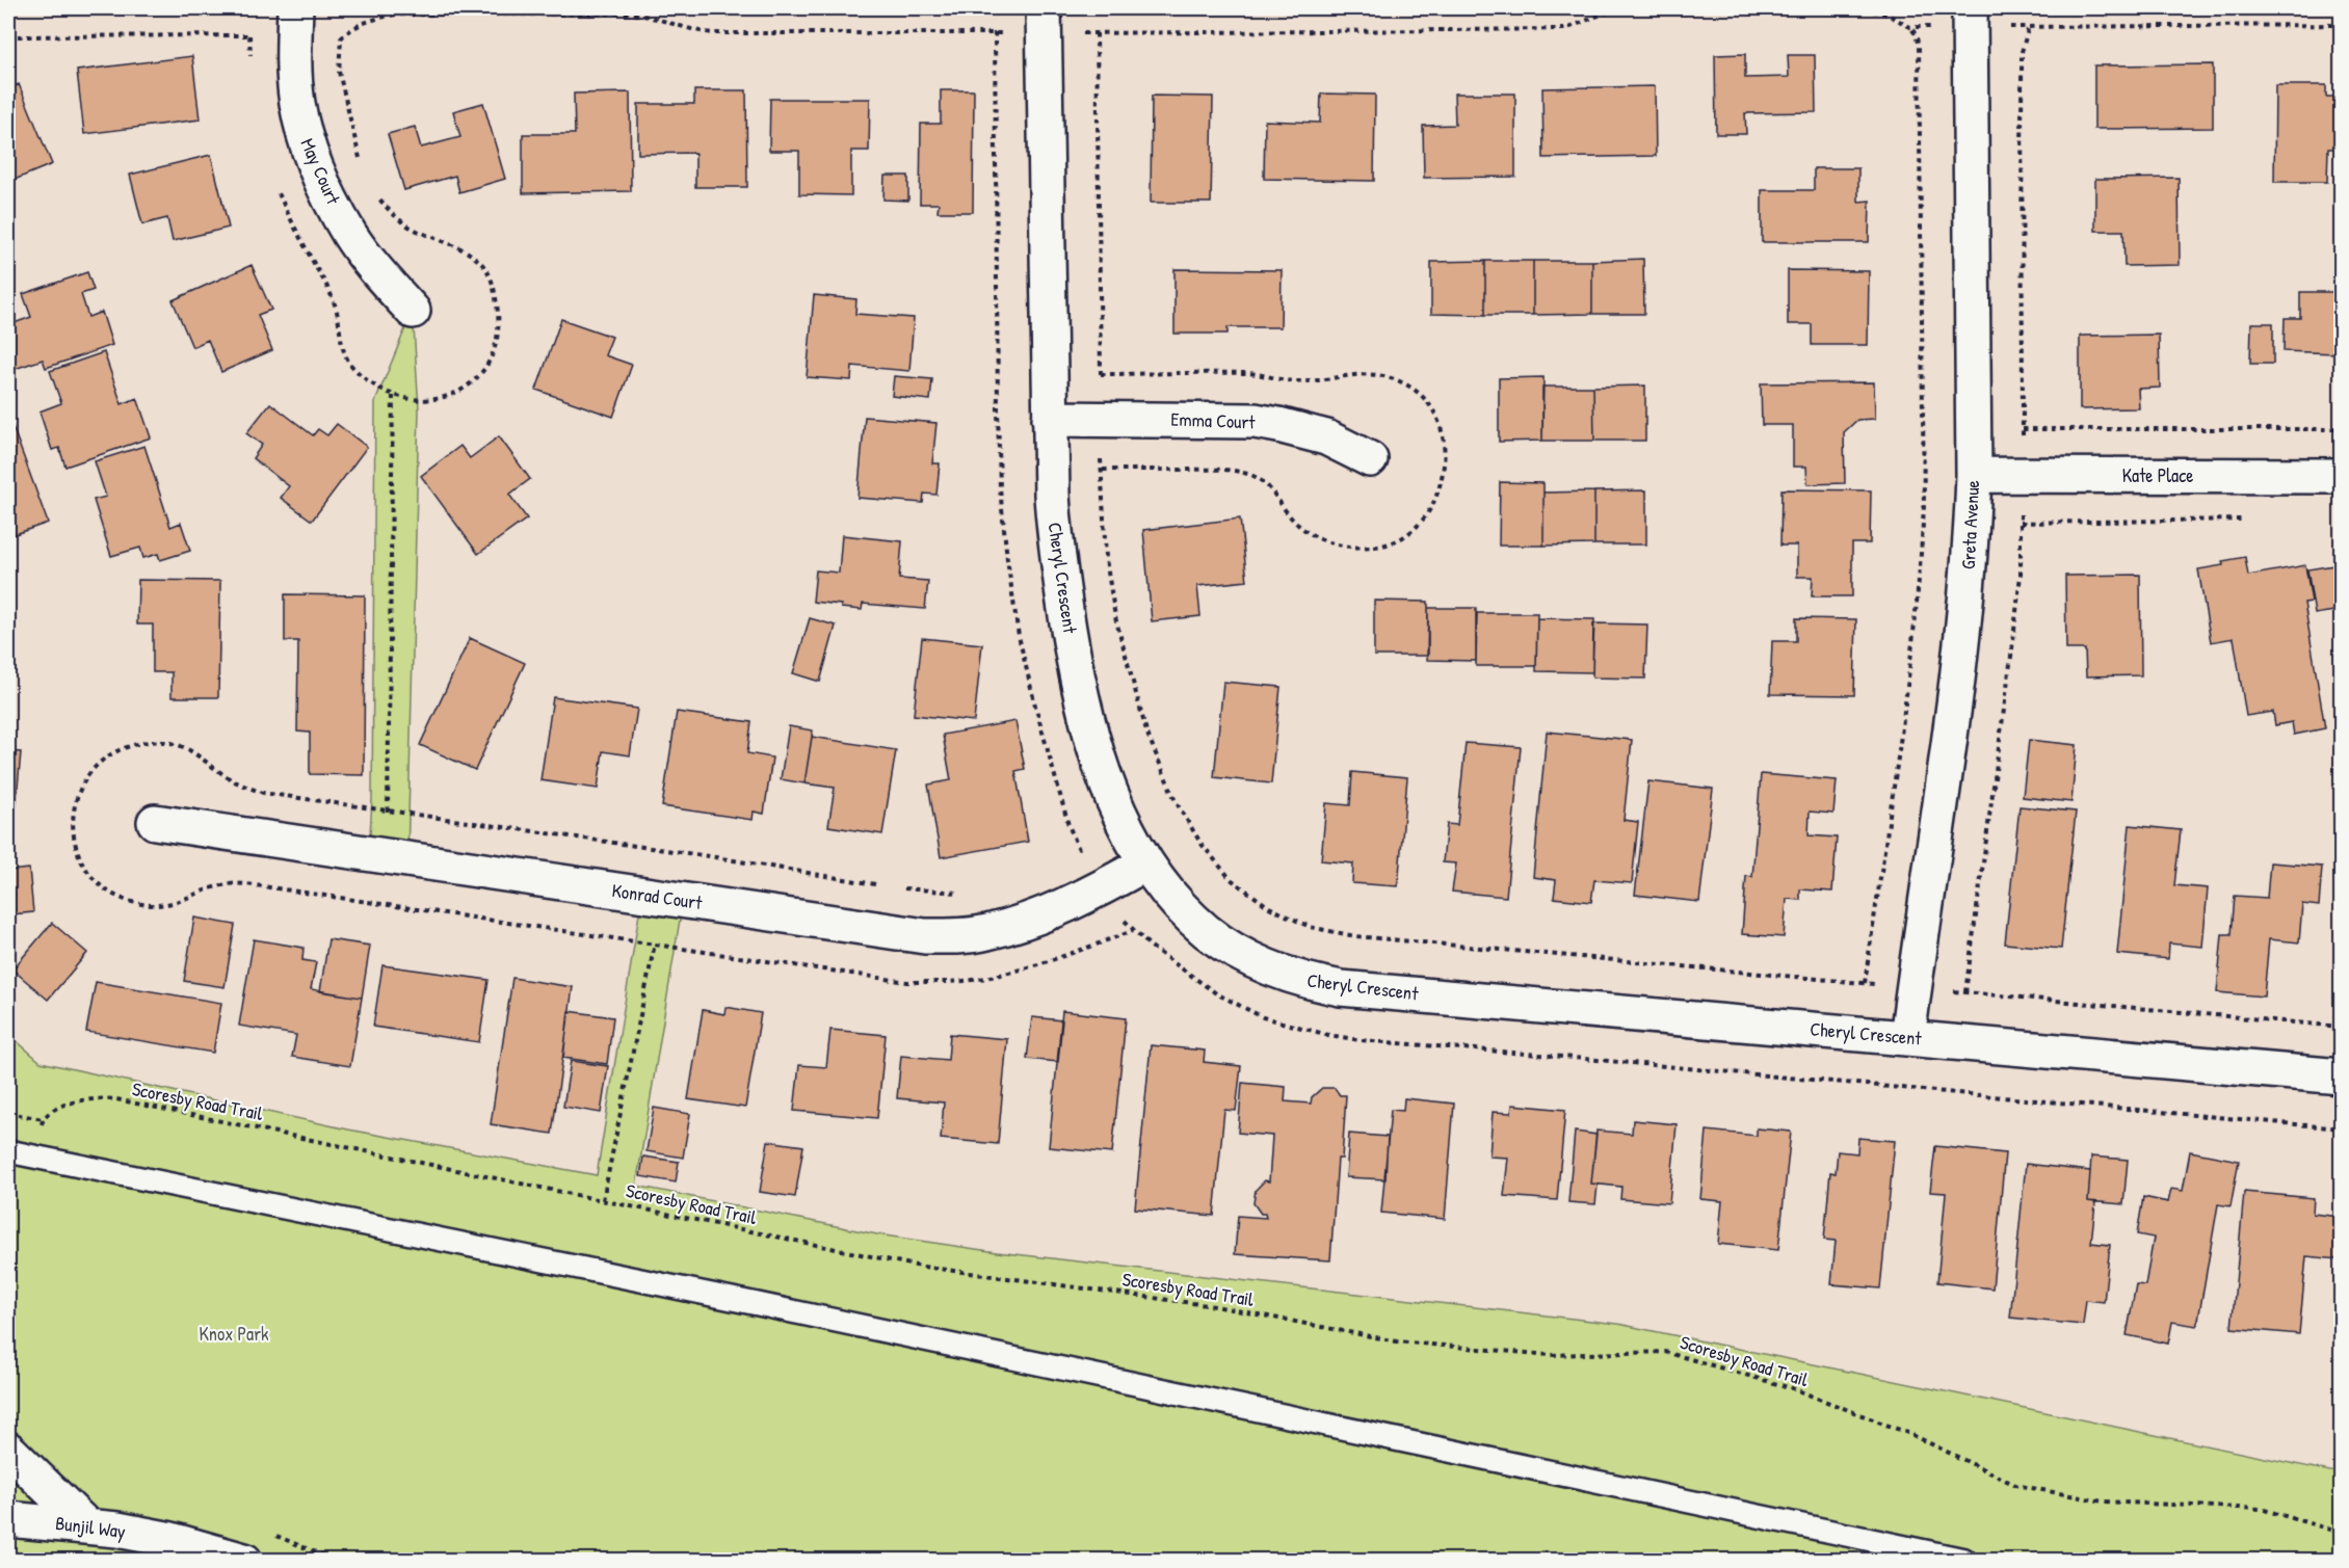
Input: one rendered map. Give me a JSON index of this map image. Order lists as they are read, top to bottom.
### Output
{
  "streets": {
    "street": [
      "May Court",
      "Emma Court",
      "Kate Place",
      "Greta Avenue",
      "Cheryl Crescent",
      "Konrad Court",
      "Bunjil Way"
    ],
    "path": ["Scoresby Road Trail"]
  },
  "crossings": [
    ["Emma Court", "Cheryl Crescent"],
    ["Kate Place", "Greta Avenue"],
    ["Greta Avenue", "Cheryl Crescent"],
    ["Cheryl Crescent", "Konrad Court"]
  ],
  "parks": ["Knox Park"]
}
